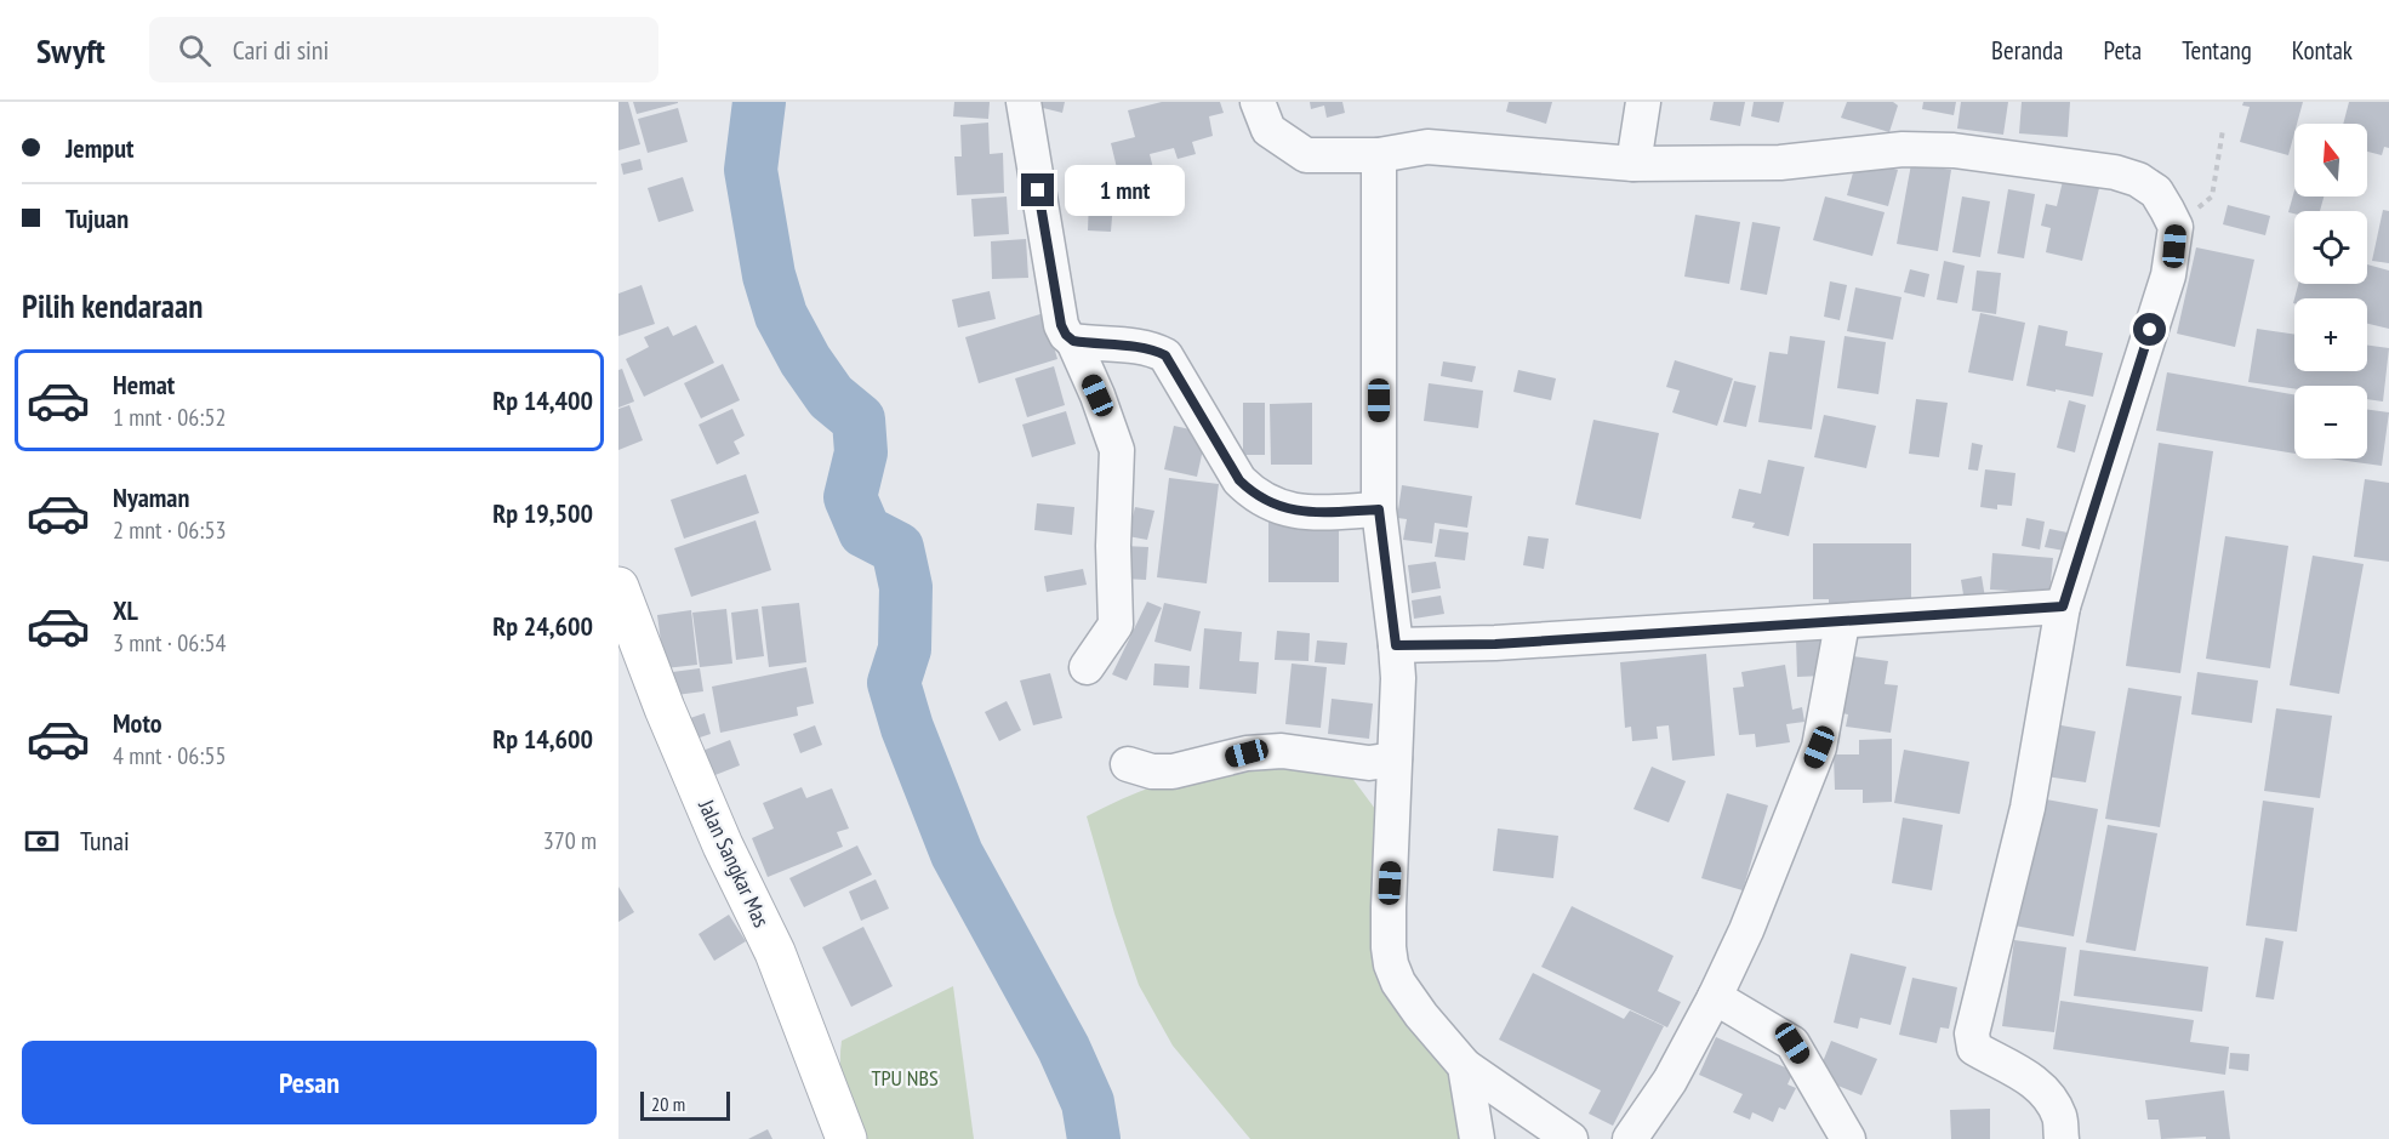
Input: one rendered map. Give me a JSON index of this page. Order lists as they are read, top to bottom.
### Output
{
  "streets": {
    "street": ["Jalan Sangkar Mas"]
  },
  "parks": ["TPU NBS"],
  "scale_bar": "20 m",
  "north": "top",
  "page": {
    "header": "Swyft",
    "search": "Cari di sini",
    "nav": [
      "Beranda",
      "Peta",
      "Tentang",
      "Kontak"
    ],
    "banner": ["Jemput", "Tujuan"],
    "map_buttons": ["+", "−"],
    "bubble": "1 mnt",
    "heading": "Pilih kendaraan",
    "list": [
      {
        "name": "Hemat",
        "note": "1 mnt · 06:52",
        "value": "Rp 14,400"
      },
      {
        "name": "Nyaman",
        "note": "2 mnt · 06:53",
        "value": "Rp 19,500"
      },
      {
        "name": "XL",
        "note": "3 mnt · 06:54",
        "value": "Rp 24,600"
      },
      {
        "name": "Moto",
        "note": "4 mnt · 06:55",
        "value": "Rp 14,600"
      }
    ],
    "pay": ["Tunai", "370 m"],
    "buttons": "Pesan",
    "scale": "20 m"
  }
}
